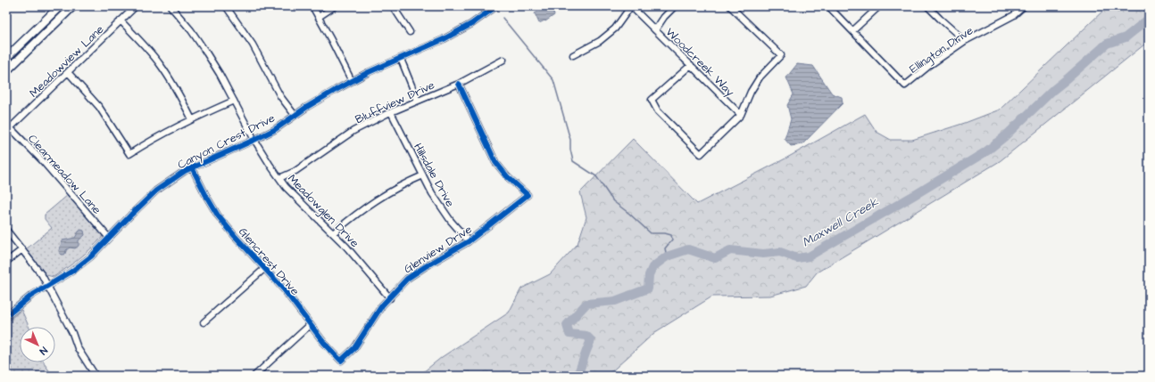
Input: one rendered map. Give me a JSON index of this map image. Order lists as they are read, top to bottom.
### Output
{
  "streets": {
    "street": [
      "Ellington Drive",
      "Meadowview Lane",
      "Woodcreek Way",
      "Bluffview Drive",
      "Canyon Crest Drive",
      "Clearmeadow Lane",
      "Hillsdale Drive",
      "Meadowglen Drive",
      "Glenview Drive",
      "Glencrest Drive"
    ]
  },
  "crossings": [
    ["Meadowview Lane", "Clearmeadow Lane"],
    ["Bluffview Drive", "Hillsdale Drive"],
    ["Bluffview Drive", "Meadowglen Drive"],
    ["Bluffview Drive", "Glenview Drive"],
    ["Canyon Crest Drive", "Clearmeadow Lane"],
    ["Canyon Crest Drive", "Meadowglen Drive"],
    ["Canyon Crest Drive", "Glencrest Drive"],
    ["Hillsdale Drive", "Glenview Drive"],
    ["Meadowglen Drive", "Glenview Drive"],
    ["Glenview Drive", "Glencrest Drive"]
  ],
  "water": ["Maxwell Creek"],
  "north": "bottom right"
}
